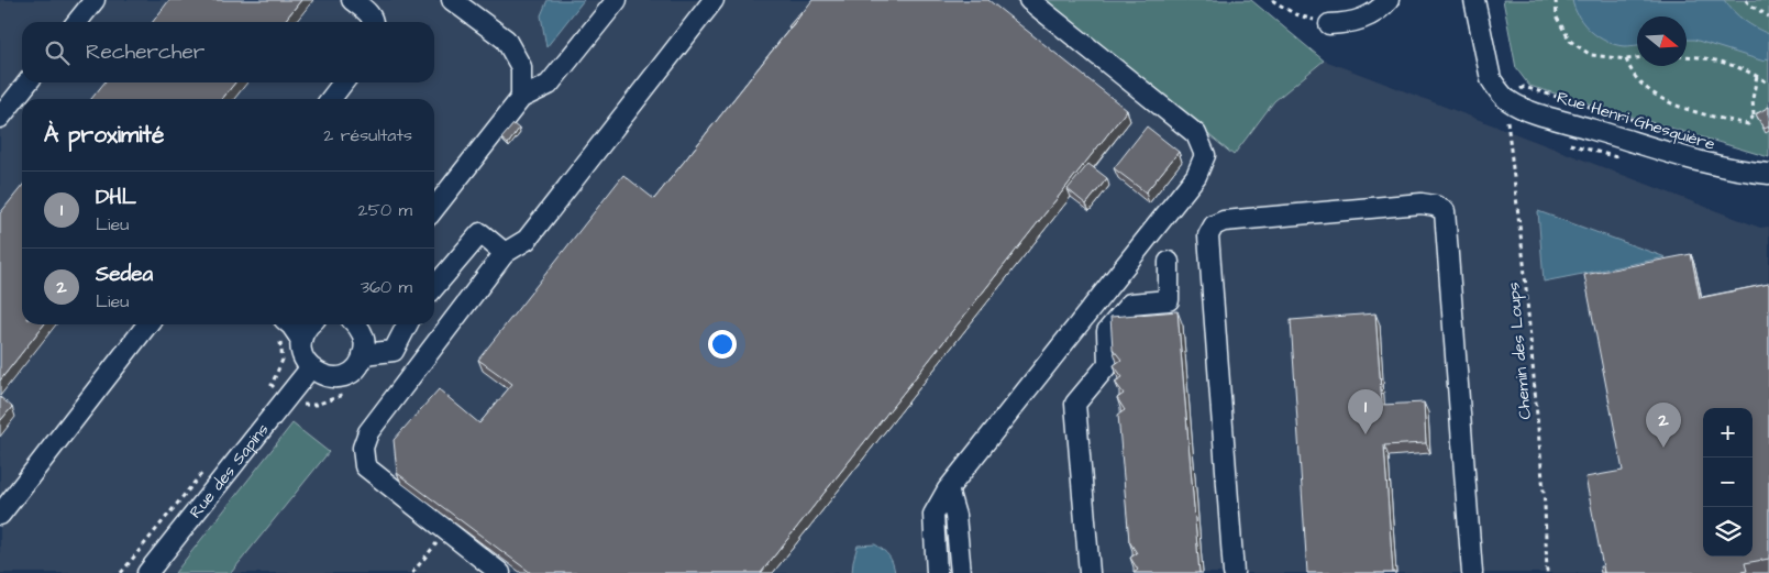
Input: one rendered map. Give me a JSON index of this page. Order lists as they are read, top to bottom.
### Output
{
  "streets": {
    "street": ["Rue Henri Ghesquière", "Rue des Sapins"],
    "path": ["Chemin des Loups"]
  },
  "north": "right",
  "page": {
    "search": "Rechercher",
    "heading": ["À proximité", "2 résultats"],
    "list": [
      {
        "mark": "1",
        "name": "DHL",
        "note": "Lieu",
        "value": "250 m"
      },
      {
        "mark": "2",
        "name": "Sedea",
        "note": "Lieu",
        "value": "360 m"
      }
    ],
    "pins": ["1", "2"],
    "map_buttons": ["+", "−"]
  }
}
